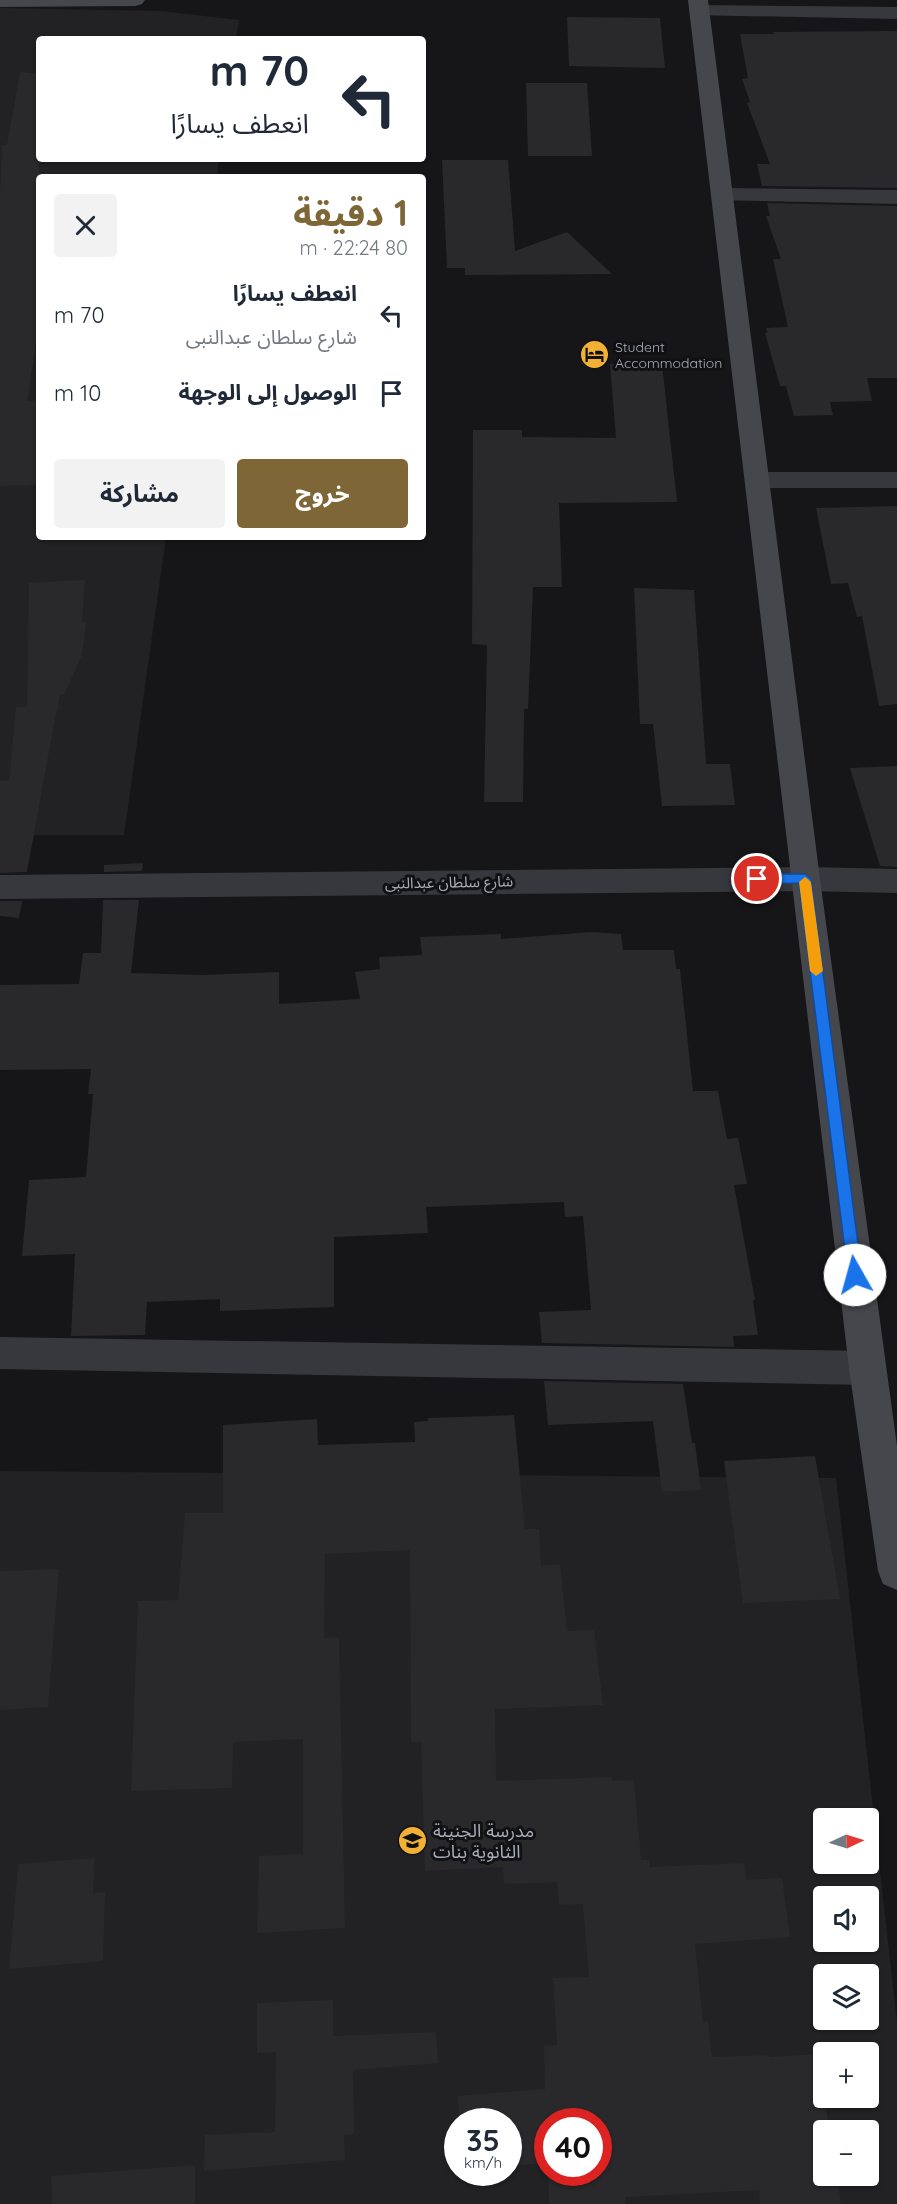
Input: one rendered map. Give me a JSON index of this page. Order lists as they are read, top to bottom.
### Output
{
  "streets": {
    "street": ["شارع سلطان عبدالنبى"]
  },
  "places": {
    "hotel": ["Student Accommodation"],
    "school or university": ["مدرسة الجنينة الثانوية بنات"]
  },
  "north": "right",
  "page": {
    "turn": ["70 m", "انعطف يسارًا"],
    "heading": ["1 دقيقة", "80 m · 22:24"],
    "list": [
      {
        "name": "انعطف يسارًا",
        "note": "شارع سلطان عبدالنبى",
        "value": "70 m"
      },
      {
        "name": "الوصول إلى الوجهة",
        "value": "10 m"
      }
    ],
    "buttons": ["خروج", "مشاركة"],
    "map_buttons": ["+", "−"],
    "speed": "35 km/h",
    "limit": "40"
  }
}
